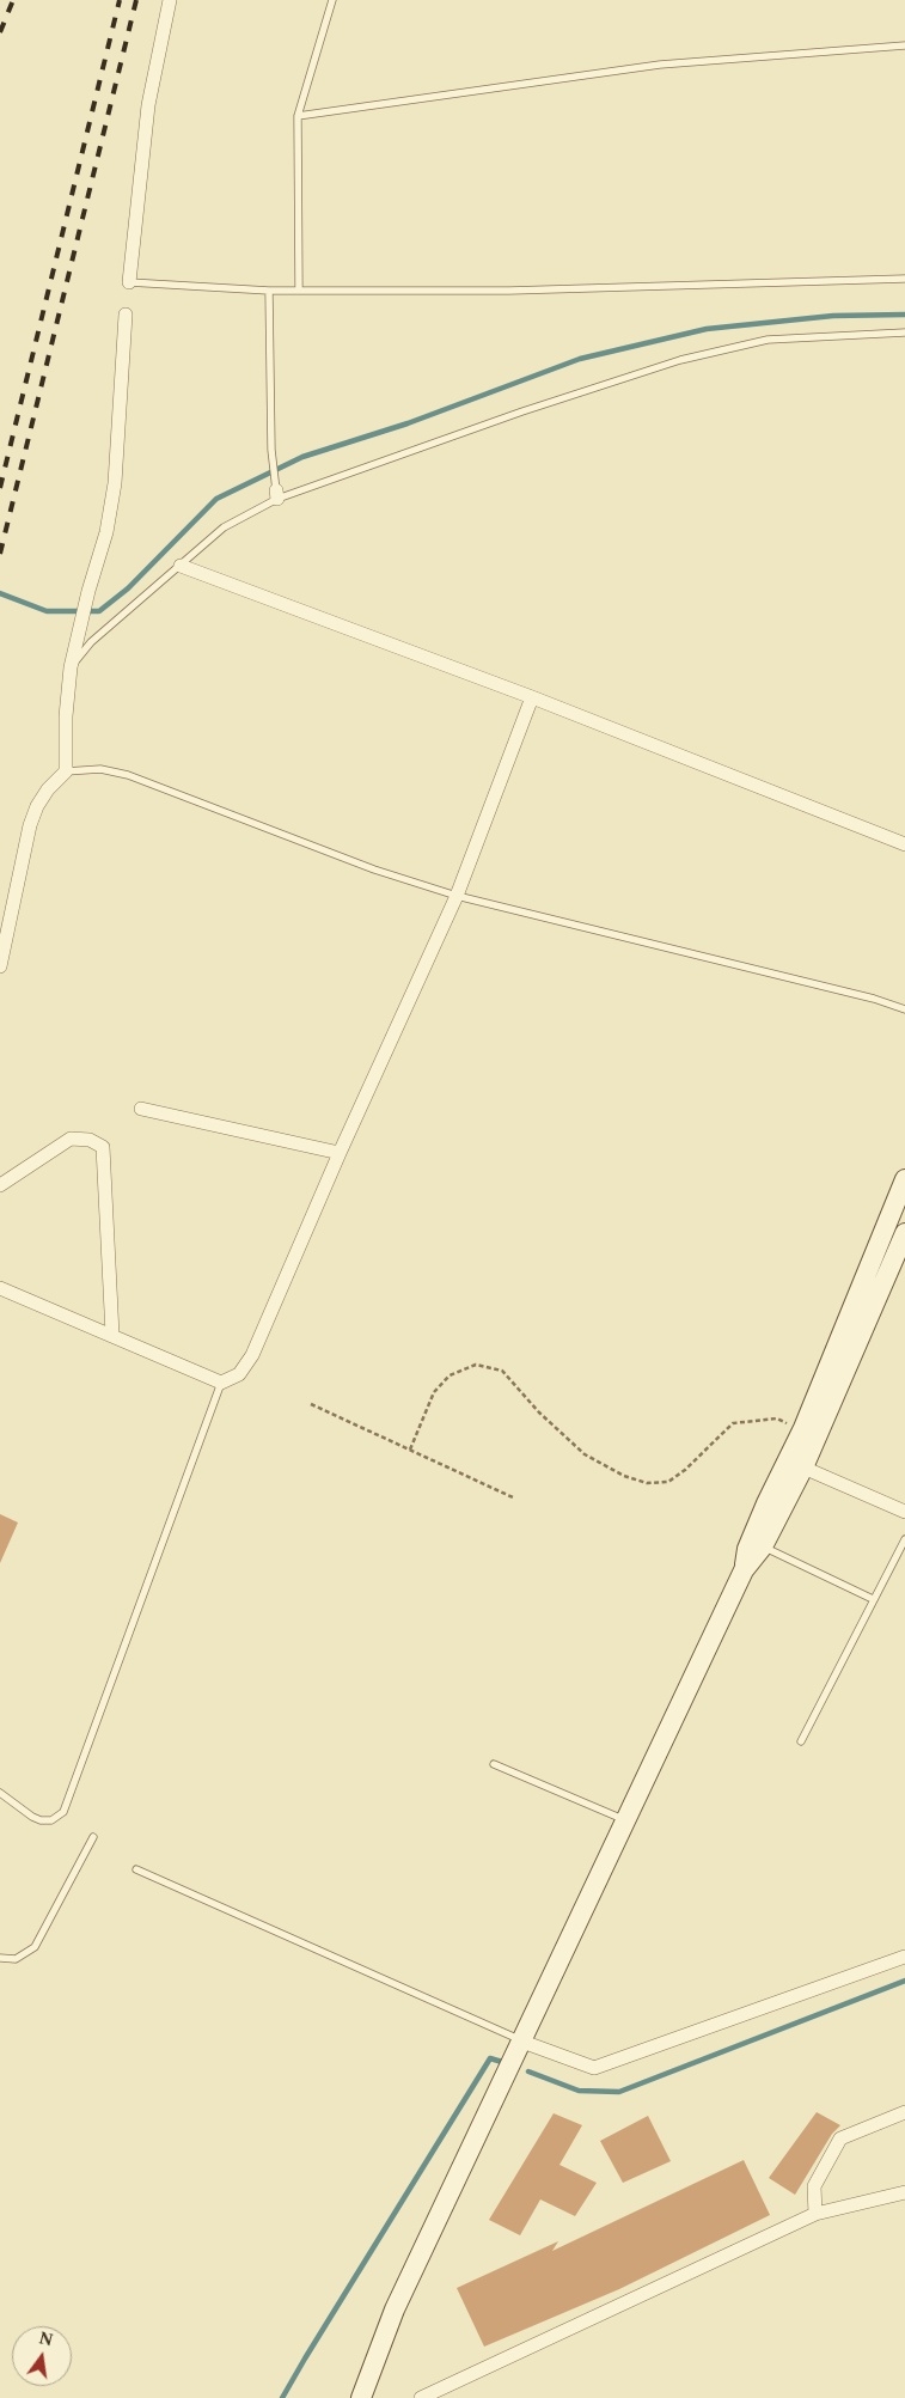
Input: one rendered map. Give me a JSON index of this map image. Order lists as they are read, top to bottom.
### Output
{
  "north": "top"
}
